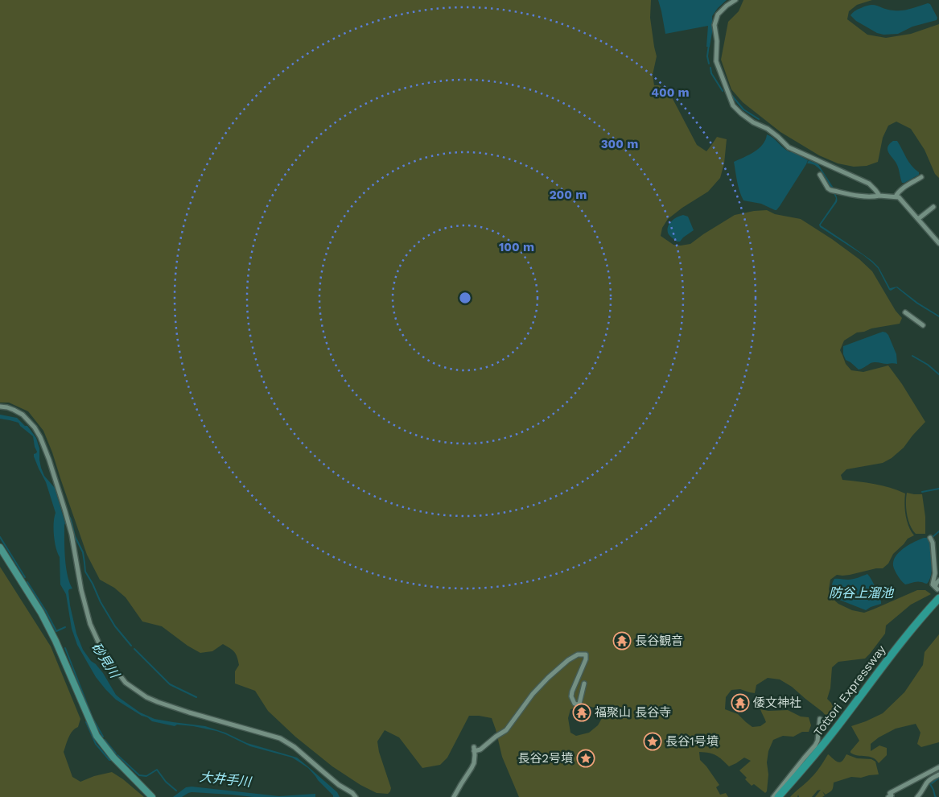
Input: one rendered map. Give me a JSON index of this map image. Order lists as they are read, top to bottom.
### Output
{
  "streets": {
    "highway": ["Tottori Expressway"]
  },
  "water": ["防谷上溜池", "砂見川", "大井手川"],
  "places": {
    "temple": ["長谷観音", "倭文神社", "福聚山 長谷寺"],
    "place": ["長谷1号墳", "長谷2号墳"]
  },
  "rings": [
    "400 m",
    "300 m",
    "200 m",
    "100 m"
  ]
}
